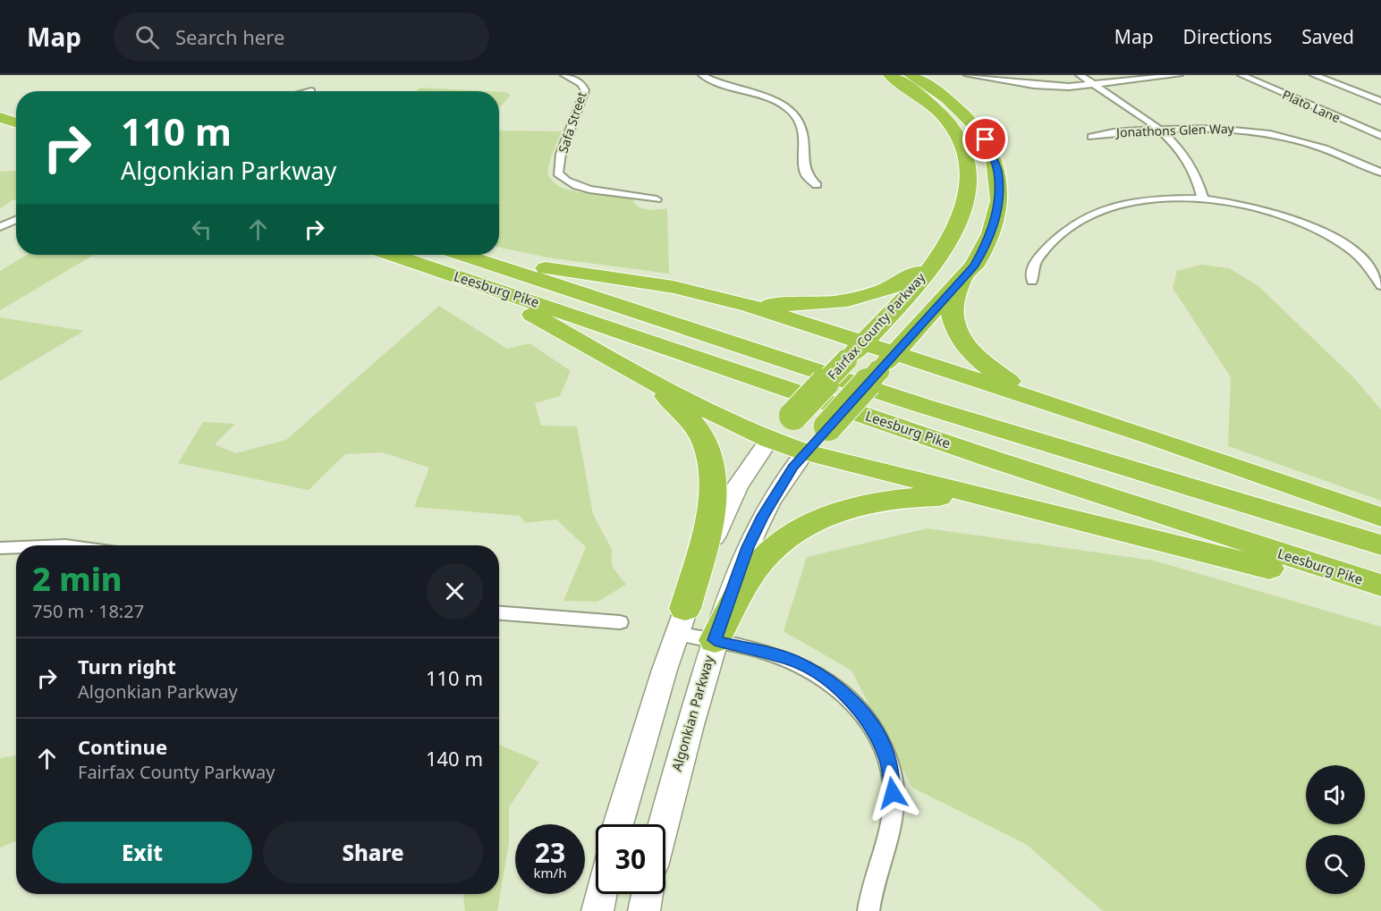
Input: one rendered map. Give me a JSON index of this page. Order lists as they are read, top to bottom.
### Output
{
  "streets": {
    "highway": ["Leesburg Pike", "Fairfax County Parkway"],
    "main road": ["Algonkian Parkway"],
    "street": ["Plato Lane", "Safa Street", "Jonathons Glen Way"]
  },
  "page": {
    "header": "Map",
    "search": "Search here",
    "nav": ["Map", "Directions", "Saved"],
    "turn": ["110 m", "Algonkian Parkway"],
    "heading": ["2 min", "750 m · 18:27"],
    "list": [
      {
        "name": "Turn right",
        "note": "Algonkian Parkway",
        "value": "110 m"
      },
      {
        "name": "Continue",
        "note": "Fairfax County Parkway",
        "value": "140 m"
      }
    ],
    "buttons": ["Exit", "Share"],
    "speed": "23 km/h",
    "limit": "30"
  }
}
